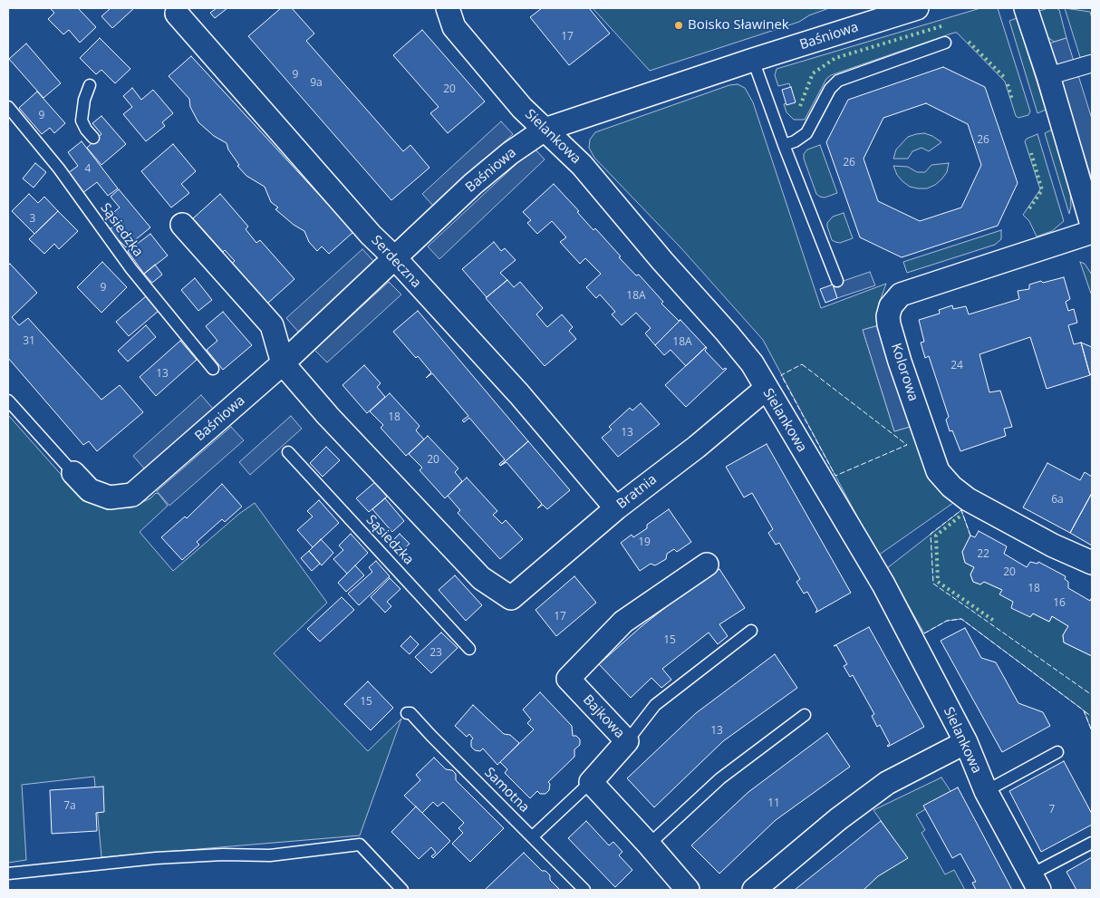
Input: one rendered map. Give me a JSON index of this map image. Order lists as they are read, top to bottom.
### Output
{
  "streets": {
    "street": [
      "Baśniowa",
      "Sielankowa",
      "Serdeczna",
      "Kolorowa",
      "Bratnia",
      "Bajkowa"
    ],
    "lane": ["Sąsiedzka", "Samotna"]
  },
  "crossings": [
    ["Baśniowa", "Sielankowa"],
    ["Baśniowa", "Serdeczna"],
    ["Baśniowa", "Bratnia"],
    ["Sielankowa", "Bratnia"],
    ["Serdeczna", "Bratnia"]
  ],
  "places": ["Boisko Sławinek"],
  "house_numbers": [
    "17",
    "9",
    "9a",
    "20",
    "9",
    "26",
    "26",
    "4",
    "3",
    "9",
    "18A",
    "31",
    "18A",
    "24",
    "13",
    "18",
    "13",
    "20",
    "6a",
    "19",
    "22",
    "20",
    "18",
    "16",
    "17",
    "15",
    "23",
    "15",
    "13",
    "11",
    "7a",
    "7"
  ]
}
